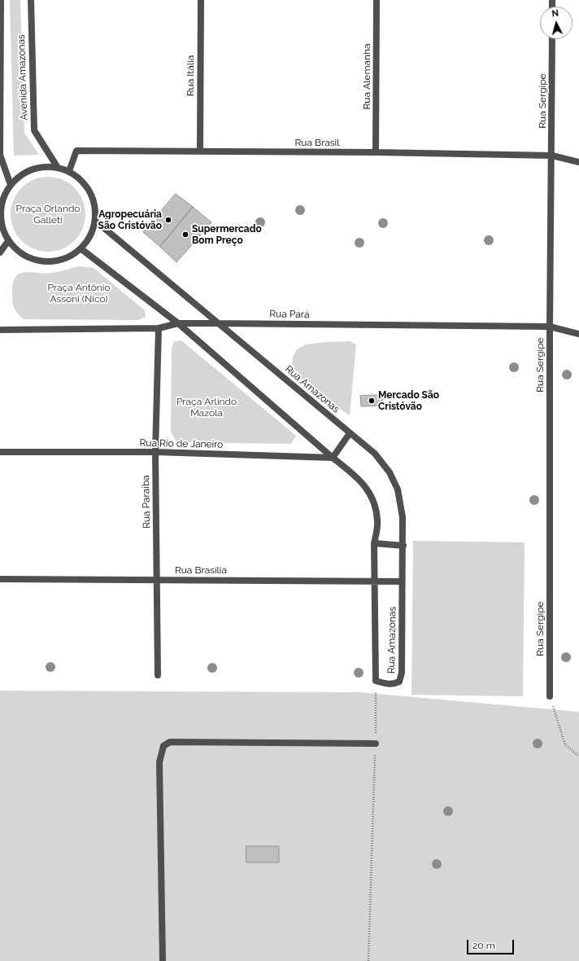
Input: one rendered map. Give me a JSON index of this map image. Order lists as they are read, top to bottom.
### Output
{
  "streets": {
    "street": [
      "Rua Itália",
      "Rua Alemanha",
      "Avenida Amazonas",
      "Rua Sergipe",
      "Rua Brasil",
      "Rua Pará",
      "Rua Amazonas",
      "Rua Rio de Janeiro",
      "Rua Paraíba",
      "Rua Brasília"
    ]
  },
  "crossings": [
    ["Rua Itália", "Rua Brasil"],
    ["Rua Alemanha", "Rua Brasil"],
    ["Avenida Amazonas", "Rua Brasil"],
    ["Avenida Amazonas", "Rua Amazonas"],
    ["Rua Sergipe", "Rua Brasil"],
    ["Rua Sergipe", "Rua Pará"],
    ["Rua Brasil", "Rua Amazonas"],
    ["Rua Pará", "Rua Amazonas"],
    ["Rua Pará", "Rua Paraíba"],
    ["Rua Amazonas", "Rua Rio de Janeiro"],
    ["Rua Amazonas", "Rua Brasília"],
    ["Rua Rio de Janeiro", "Rua Paraíba"],
    ["Rua Paraíba", "Rua Brasília"]
  ],
  "parks": ["Praça Orlando Galleti", "Praça Antônio Assoni (Nico)", "Praça Arlindo Mazola"],
  "places": ["Agropecuária São Cristóvão", "Supermercado Bom Preço", "Mercado São Cristóvão"],
  "scale_bar": "20 m",
  "north": "top"
}
